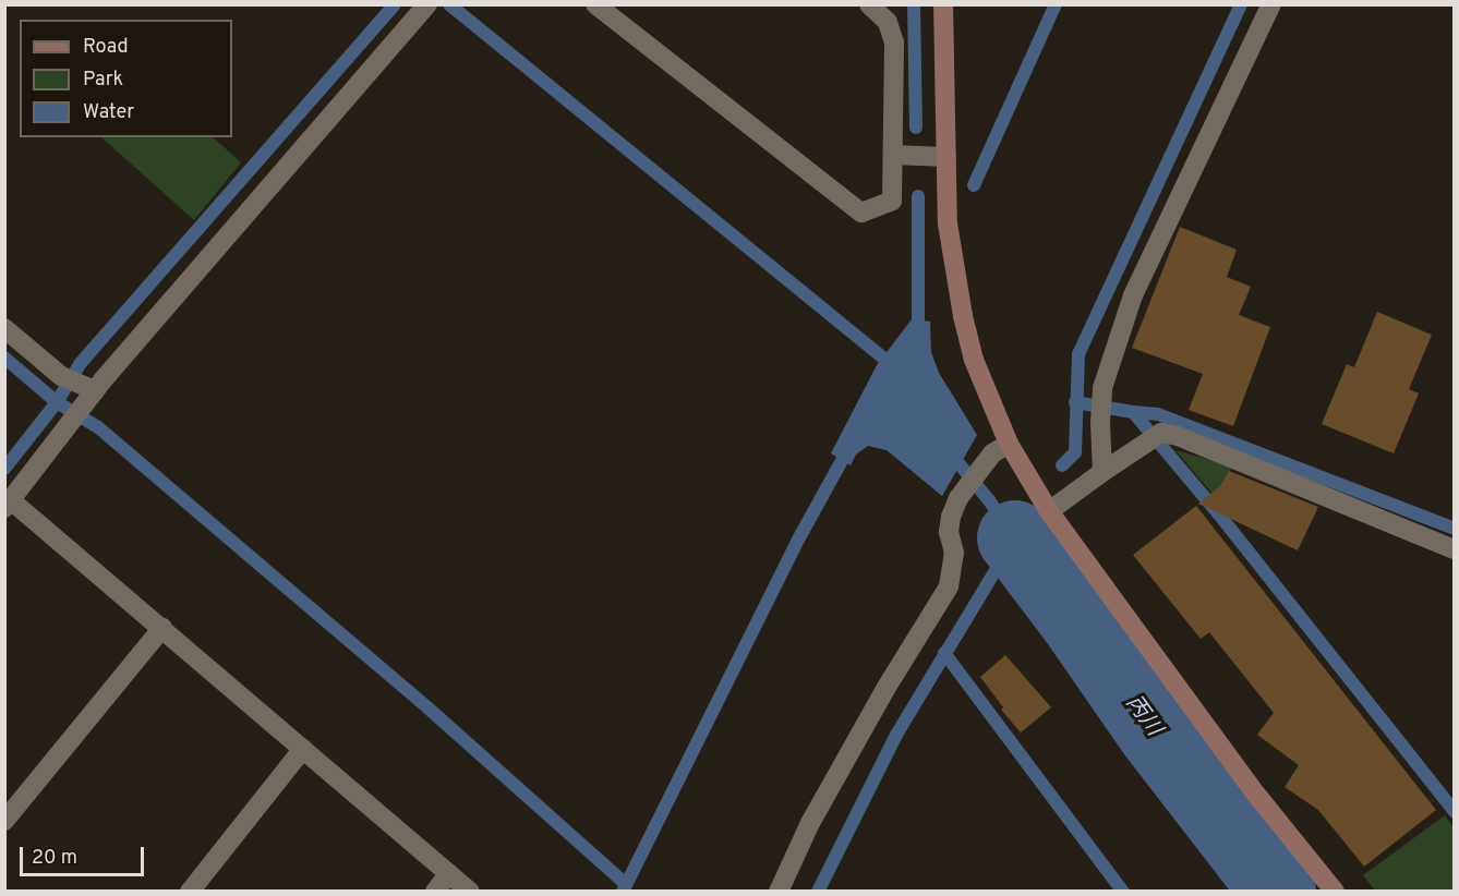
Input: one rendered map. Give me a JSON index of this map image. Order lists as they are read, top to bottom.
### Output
{
  "water": ["丙川"],
  "legend": ["Road", "Park", "Water"],
  "scale_bar": "20 m"
}
